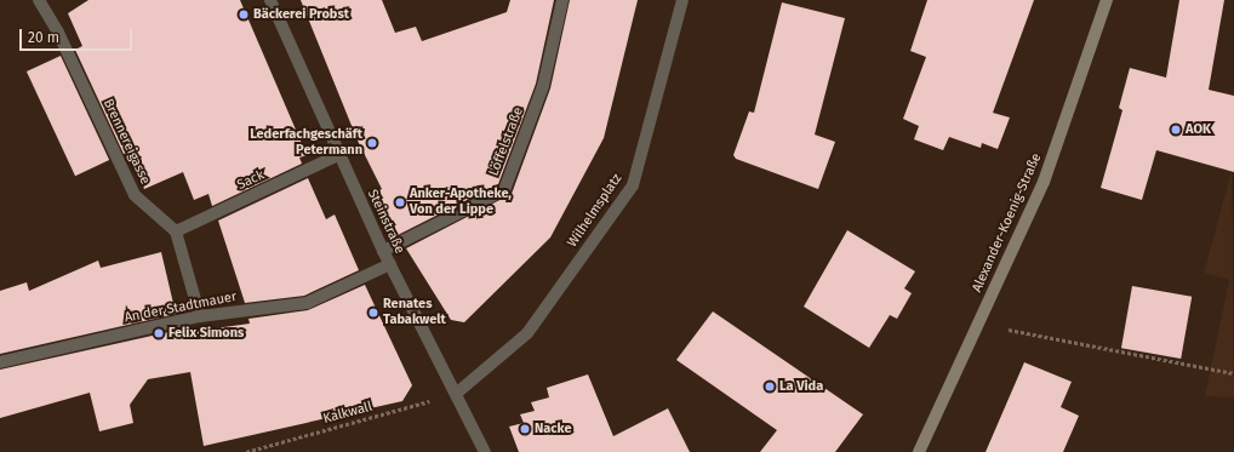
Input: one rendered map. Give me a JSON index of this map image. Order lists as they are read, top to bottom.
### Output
{
  "streets": {
    "main road": ["Alexander-Koenig-Straße"],
    "street": [
      "Brennereigasse",
      "Löffelstraße",
      "Sack",
      "Wilhelmsplatz",
      "Steinstraße",
      "An der Stadtmauer"
    ],
    "path": ["Kalkwall"]
  },
  "crossings": [
    ["Brennereigasse", "Sack"],
    ["Löffelstraße", "Steinstraße"],
    ["Sack", "Steinstraße"],
    ["Wilhelmsplatz", "Steinstraße"],
    ["Wilhelmsplatz", "Kalkwall"],
    ["Steinstraße", "An der Stadtmauer"],
    ["Steinstraße", "Kalkwall"]
  ],
  "places": [
    "Bäckerei Probst",
    "AOK",
    "Lederfachgeschäft Petermann",
    "Anker-Apotheke, Von der Lippe",
    "Renates Tabakwelt",
    "Felix Simons",
    "La Vida",
    "Nacke"
  ],
  "scale_bar": "20 m"
}
